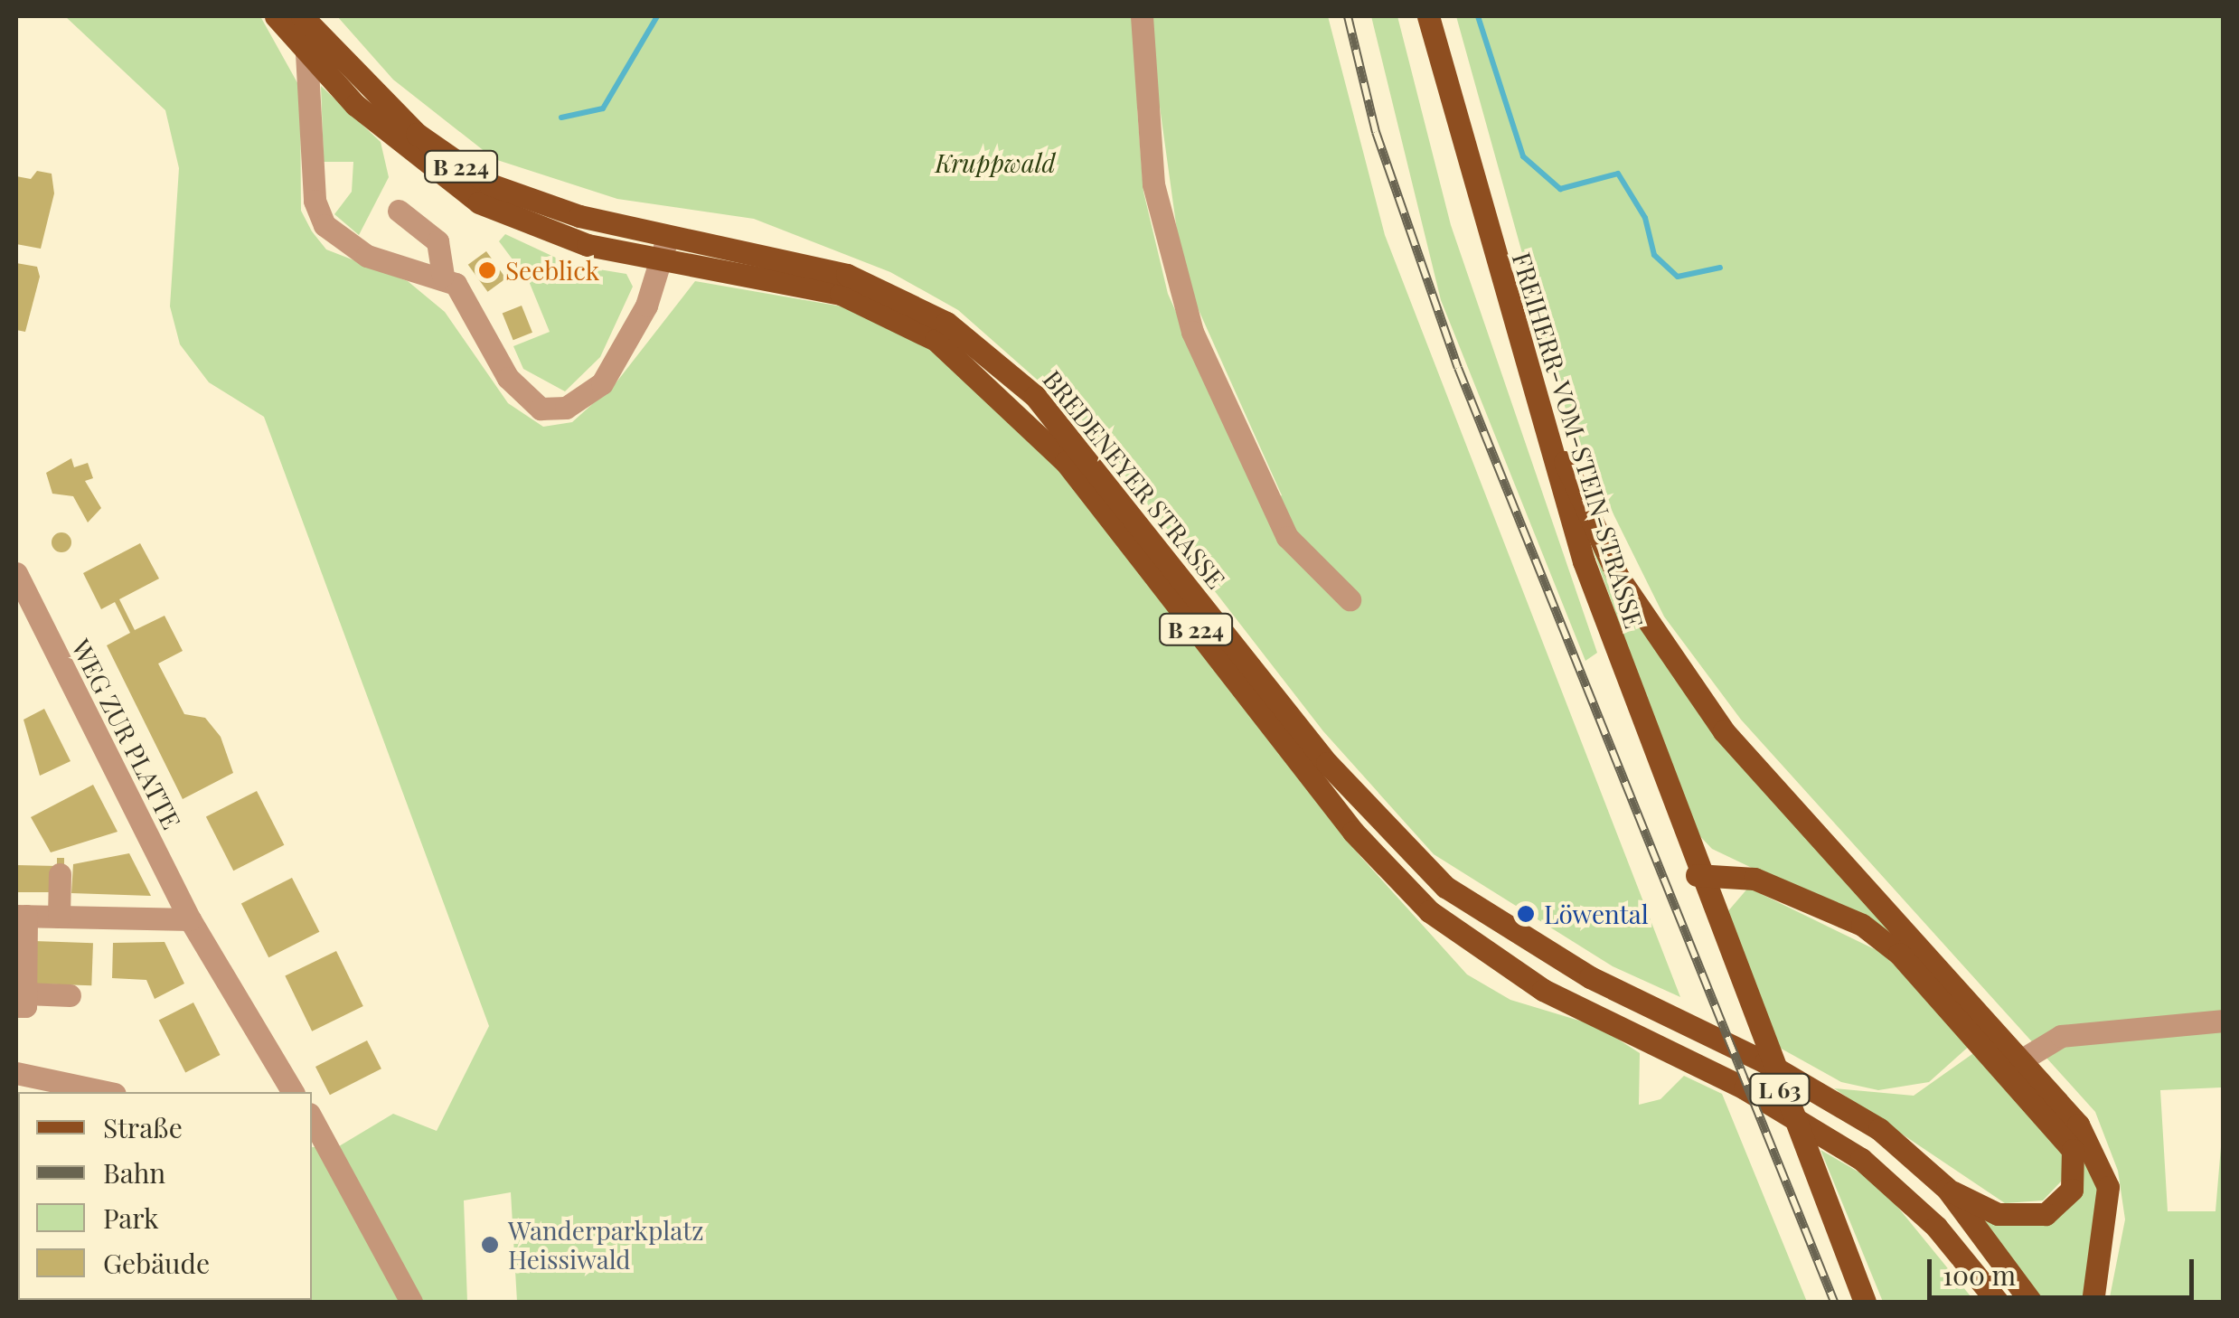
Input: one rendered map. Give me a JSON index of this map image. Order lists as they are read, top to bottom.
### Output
{
  "streets": {
    "main road": [
      "B 224",
      "FREIHERR-VOM-STEIN-STRASSE",
      "BREDENEYER STRASSE",
      "L 63"
    ],
    "street": ["WEG ZUR PLATTE"]
  },
  "crossings": [
    ["FREIHERR-VOM-STEIN-STRASSE", "L 63"]
  ],
  "parks": ["Kruppwald"],
  "places": ["Seeblick", "Löwental", "Wanderparkplatz Heissiwald"],
  "legend": [
    "Straße",
    "Bahn",
    "Park",
    "Gebäude"
  ],
  "scale_bar": "100 m"
}
